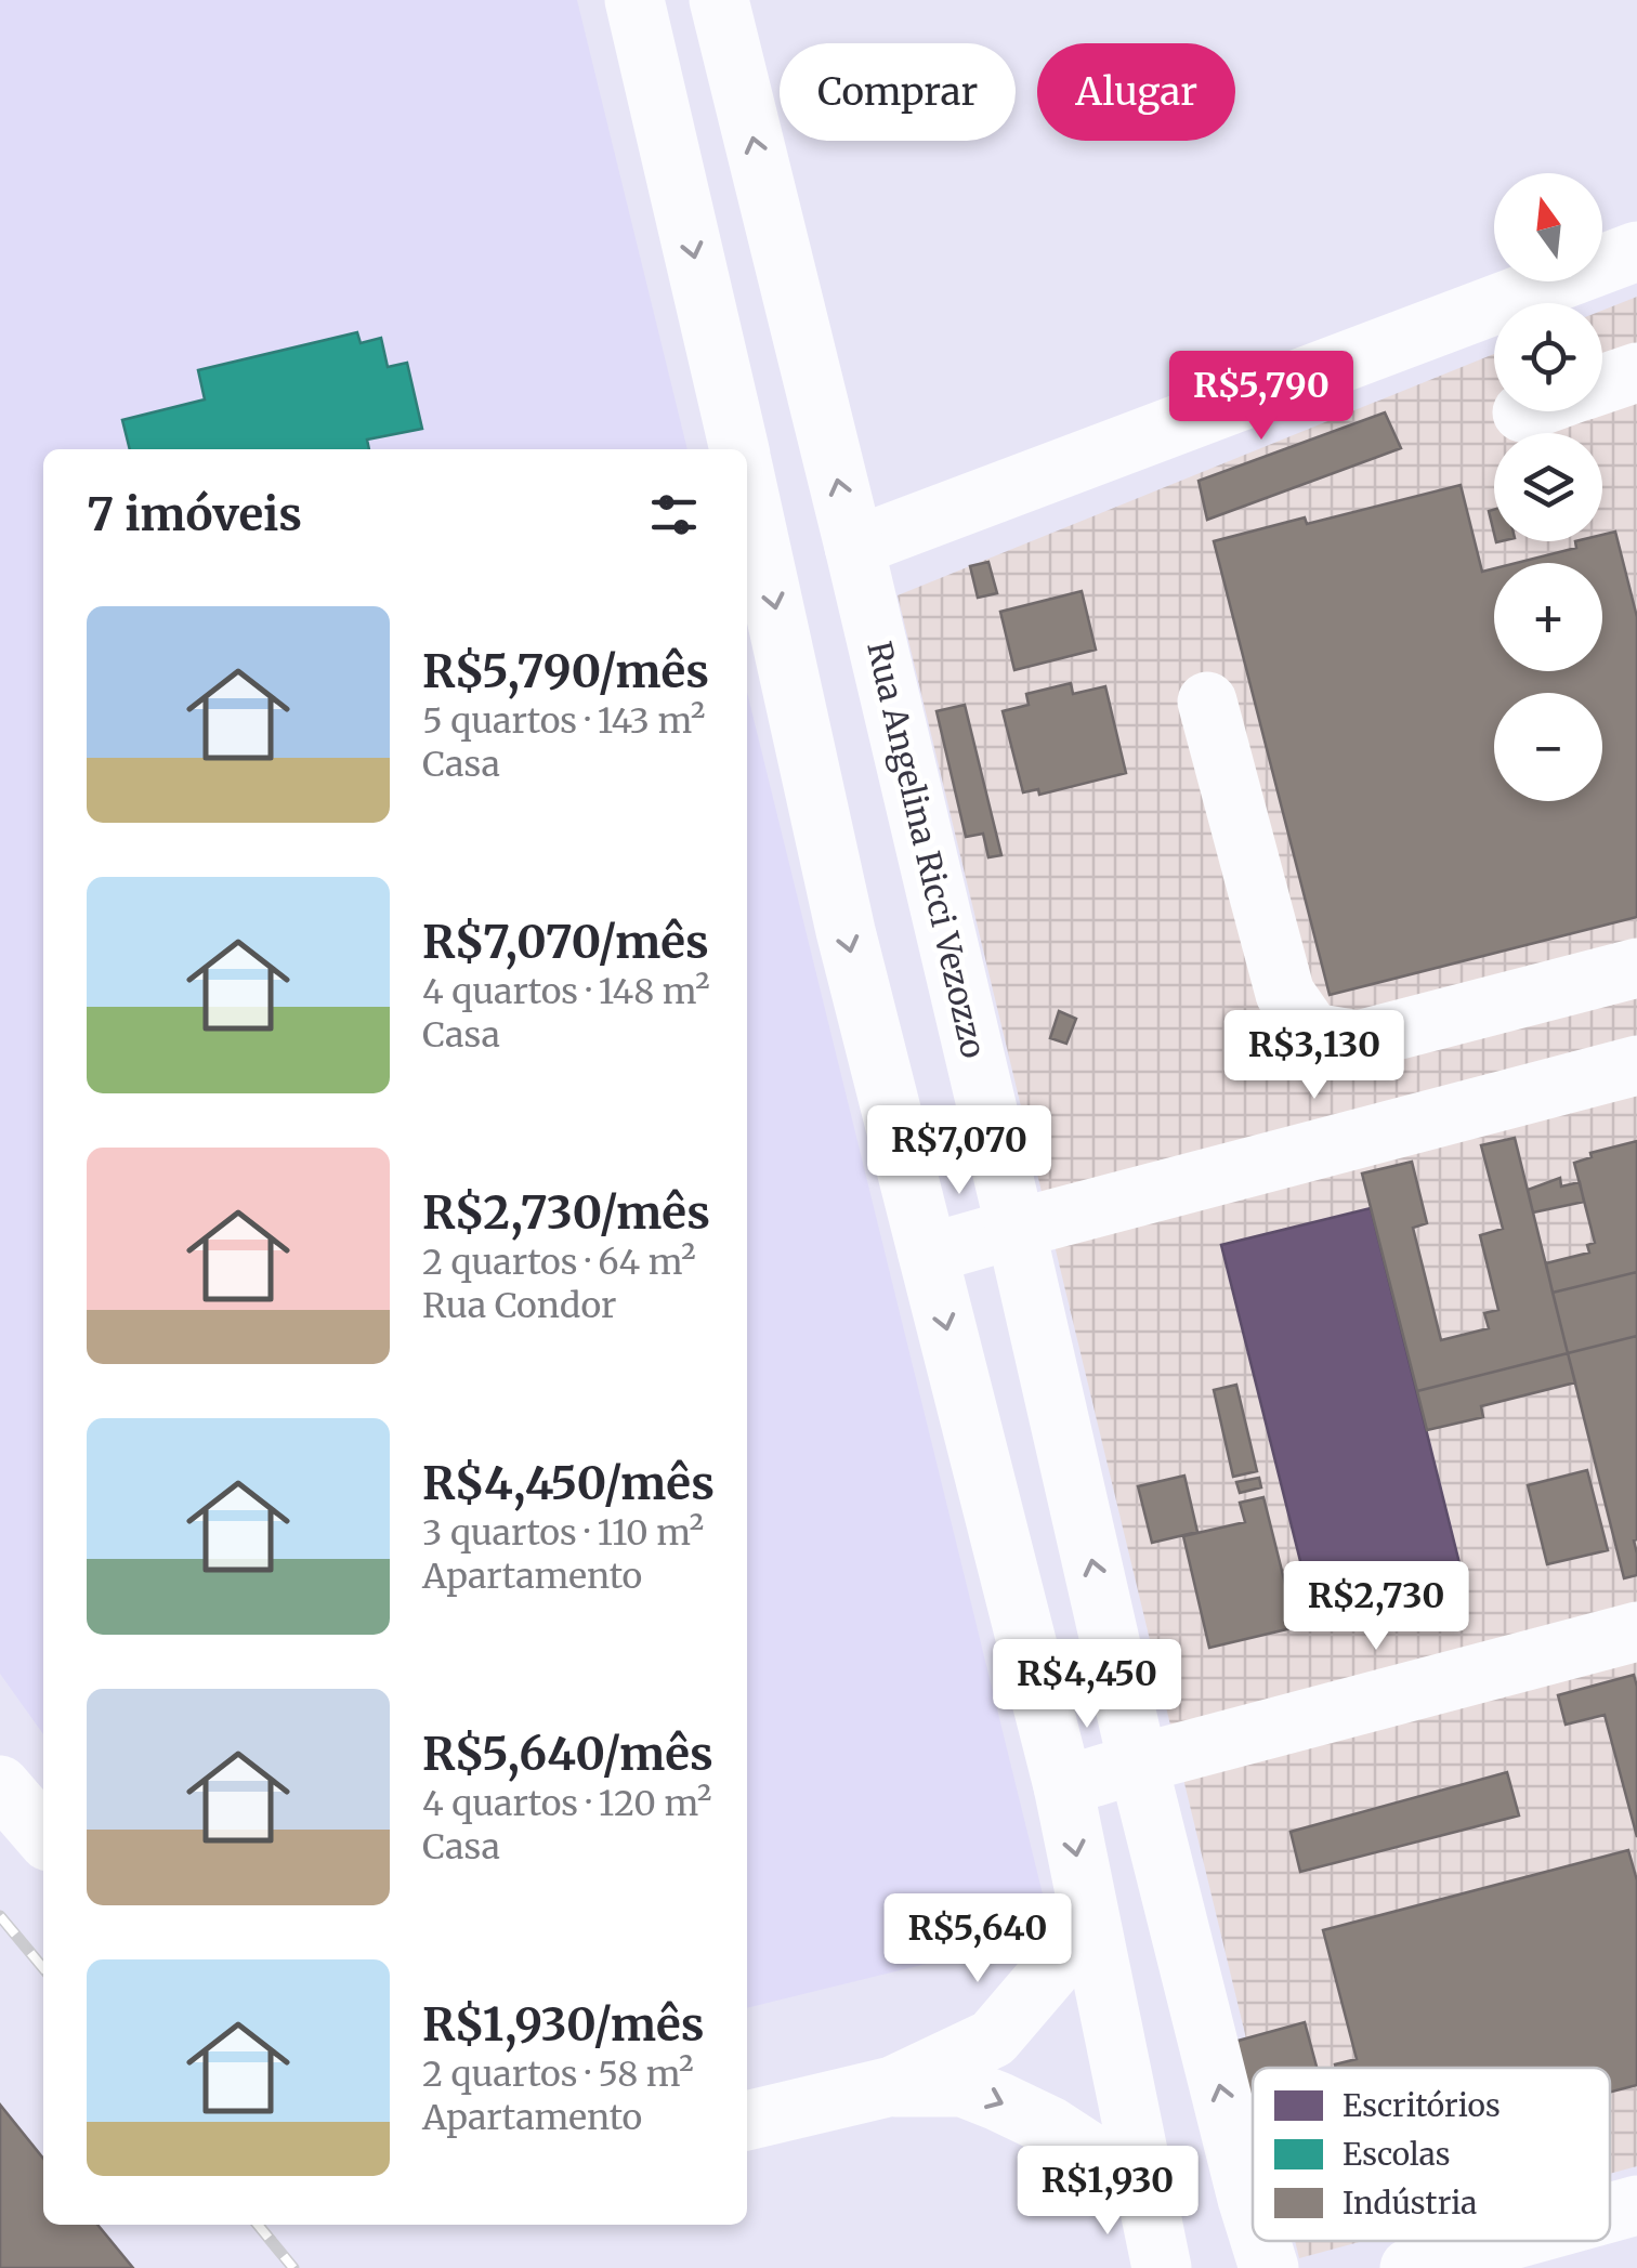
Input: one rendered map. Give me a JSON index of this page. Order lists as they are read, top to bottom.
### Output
{
  "streets": {
    "main road": ["Rua Angelina Ricci Vezozzo"]
  },
  "legend": ["Escritórios", "Escolas", "Indústria"],
  "north": "top",
  "page": {
    "chip": ["Comprar", "Alugar"],
    "map_buttons": ["+", "−"],
    "price": [
      "R$5,790",
      "R$3,130",
      "R$7,070",
      "R$2,730",
      "R$4,450",
      "R$5,640",
      "R$1,930"
    ],
    "heading": "7 imóveis",
    "list": [
      {
        "name": "R$5,790/mês",
        "note": "5 quartos · 143 m² · Casa"
      },
      {
        "name": "R$7,070/mês",
        "note": "4 quartos · 148 m² · Casa"
      },
      {
        "name": "R$2,730/mês",
        "note": "2 quartos · 64 m² · Rua Condor"
      },
      {
        "name": "R$4,450/mês",
        "note": "3 quartos · 110 m² · Apartamento"
      },
      {
        "name": "R$5,640/mês",
        "note": "4 quartos · 120 m² · Casa"
      },
      {
        "name": "R$1,930/mês",
        "note": "2 quartos · 58 m² · Apartamento"
      }
    ]
  }
}
